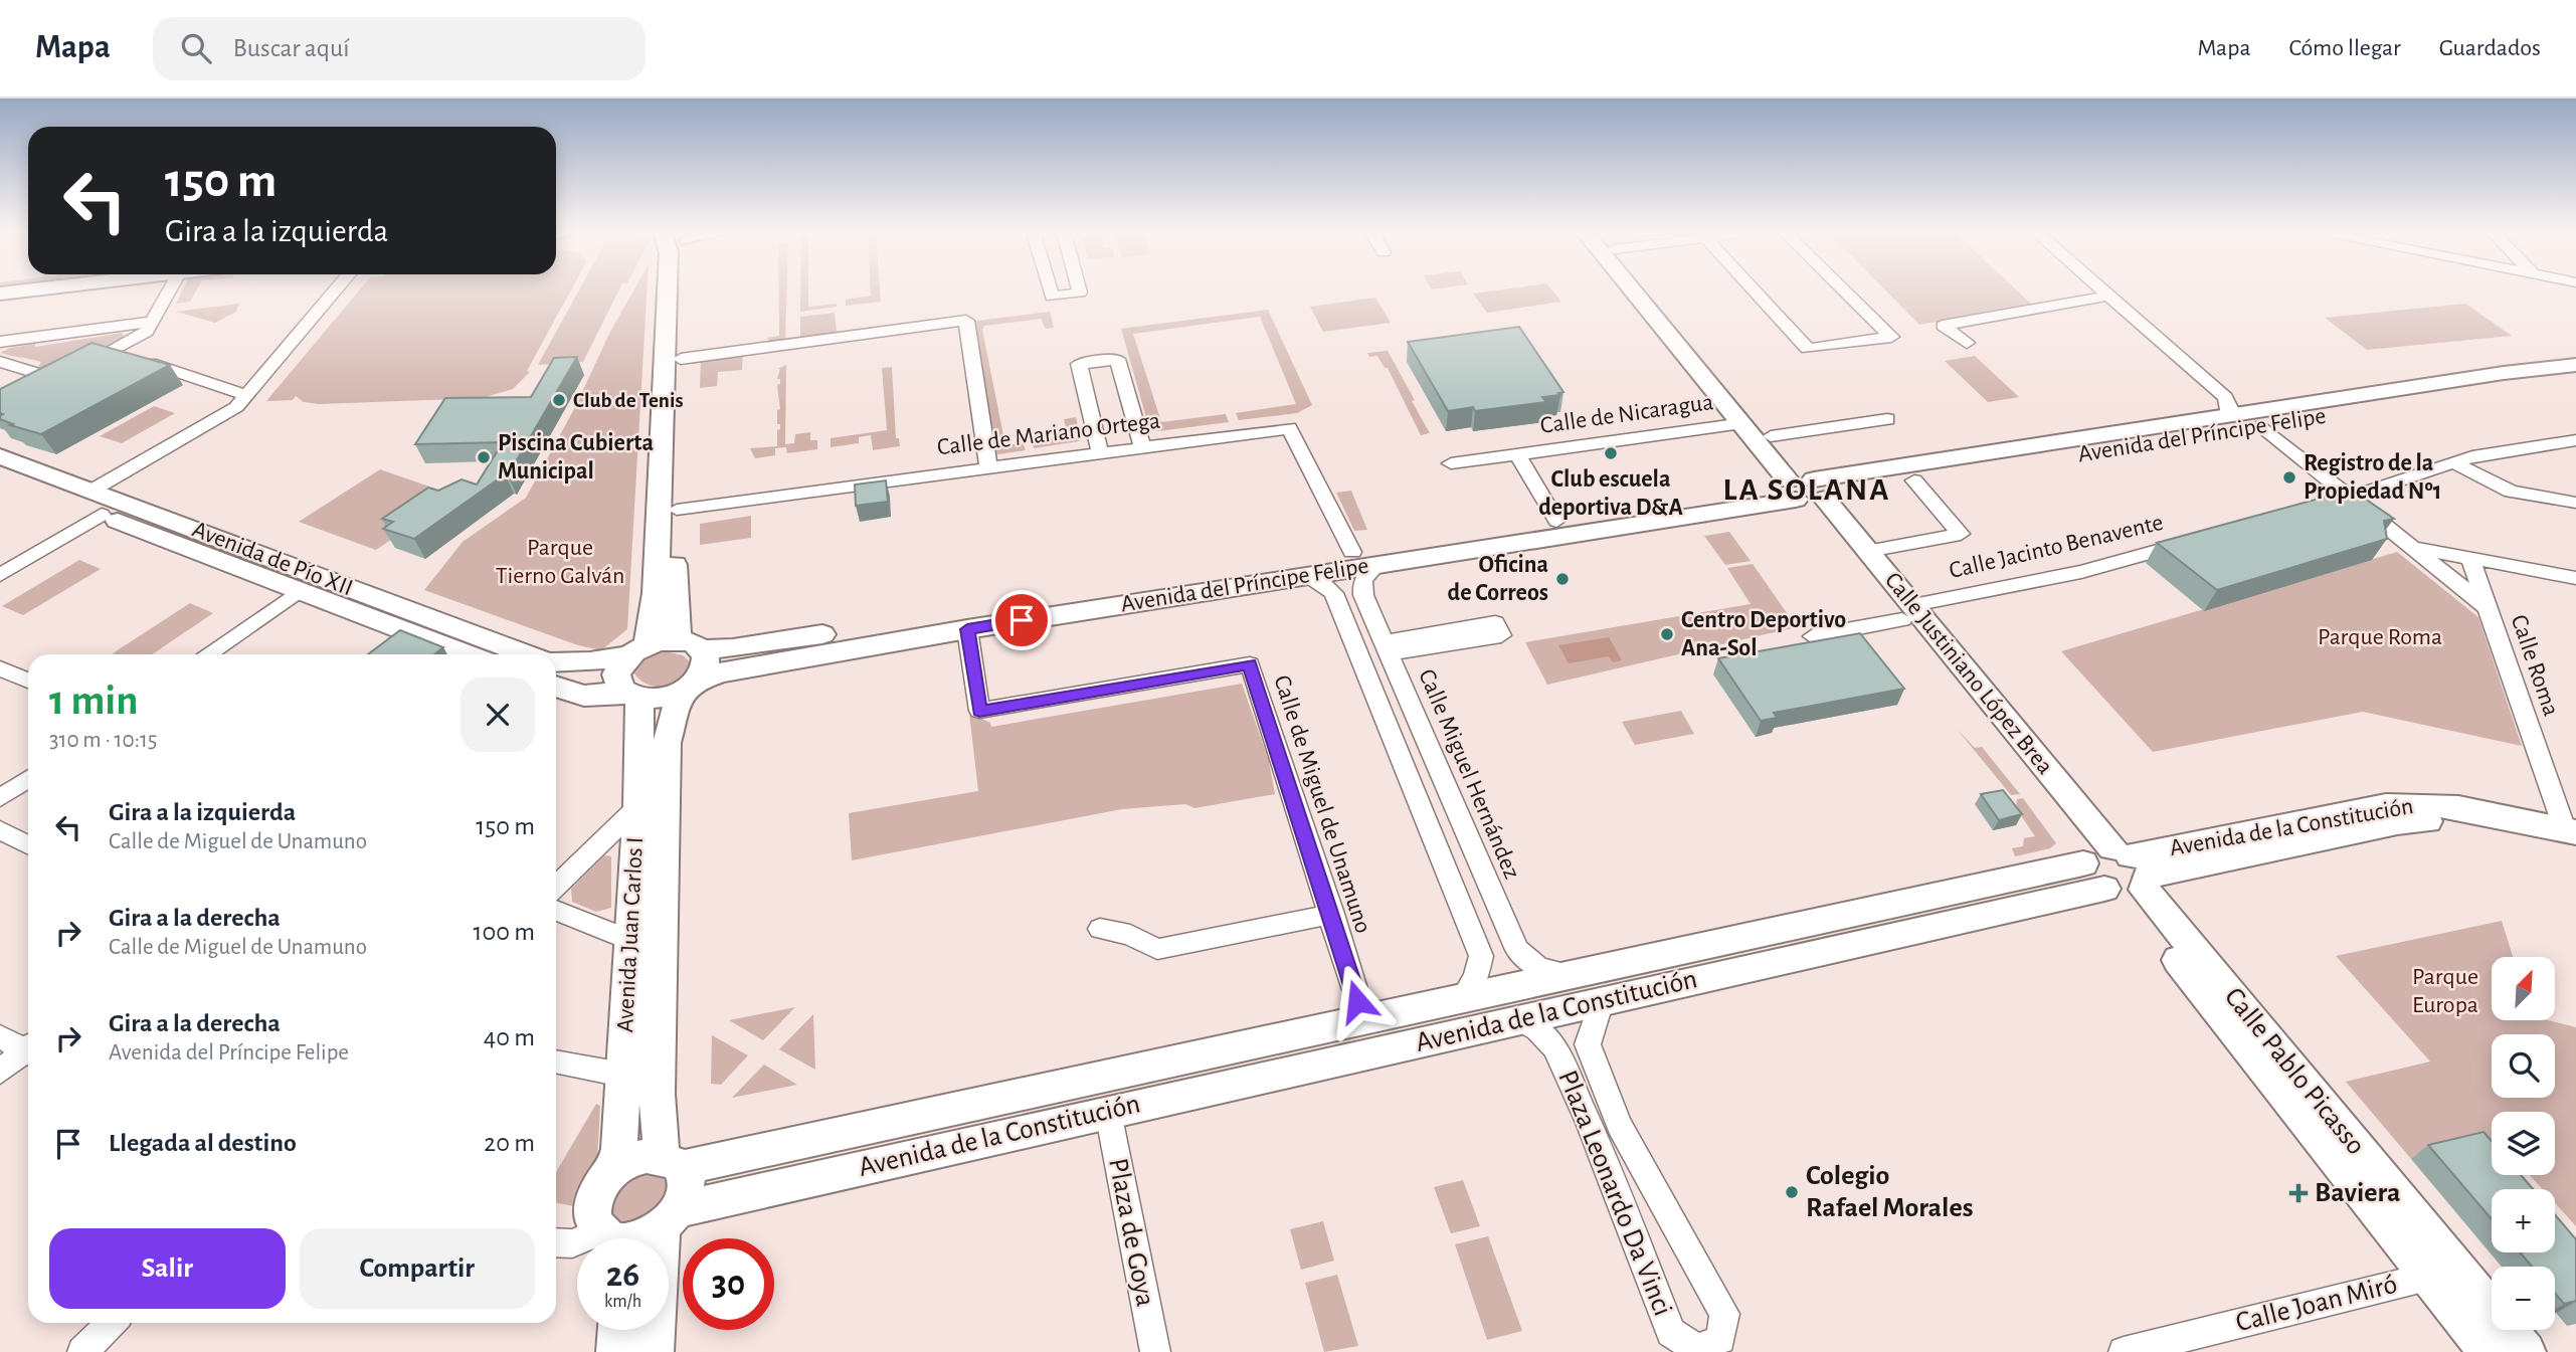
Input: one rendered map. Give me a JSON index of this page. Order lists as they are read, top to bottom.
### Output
{
  "streets": {
    "street": [
      "Calle de Nicaragua",
      "Calle de Mariano Ortega",
      "Avenida del Príncipe Felipe",
      "Calle Jacinto Benavente",
      "Avenida de Pío XII",
      "Calle Roma",
      "Calle Justiniano López Brea",
      "Calle Miguel Hernández",
      "Calle de Miguel de Unamuno",
      "Avenida de la Constitución",
      "Avenida Juan Carlos I",
      "Calle Pablo Picasso",
      "Plaza Leonardo Da Vinci",
      "Plaza de Goya",
      "Calle Joan Miró"
    ]
  },
  "crossings": [
    ["Calle de Nicaragua", "Avenida del Príncipe Felipe"],
    ["Calle de Nicaragua", "Calle Justiniano López Brea"],
    ["Calle de Mariano Ortega", "Avenida del Príncipe Felipe"],
    ["Avenida del Príncipe Felipe", "Avenida de Pío XII"],
    ["Avenida del Príncipe Felipe", "Calle Justiniano López Brea"],
    ["Avenida del Príncipe Felipe", "Calle Miguel Hernández"],
    ["Avenida del Príncipe Felipe", "Calle de Miguel de Unamuno"],
    ["Avenida del Príncipe Felipe", "Avenida Juan Carlos I"],
    ["Calle Jacinto Benavente", "Calle Justiniano López Brea"],
    ["Avenida de Pío XII", "Avenida Juan Carlos I"],
    ["Calle Roma", "Avenida de la Constitución"],
    ["Calle Justiniano López Brea", "Avenida de la Constitución"],
    ["Calle Justiniano López Brea", "Calle Pablo Picasso"],
    ["Calle Miguel Hernández", "Avenida de la Constitución"],
    ["Calle de Miguel de Unamuno", "Avenida de la Constitución"],
    ["Avenida de la Constitución", "Avenida Juan Carlos I"],
    ["Avenida de la Constitución", "Calle Pablo Picasso"],
    ["Avenida de la Constitución", "Plaza Leonardo Da Vinci"],
    ["Avenida de la Constitución", "Plaza de Goya"],
    ["Calle Pablo Picasso", "Calle Joan Miró"]
  ],
  "districts": ["LA SOLANA"],
  "parks": ["Parque Tierno Galván", "Parque Roma", "Parque Europa"],
  "places": {
    "other": [
      "Club de Tenis",
      "Club escuela deportiva D&A",
      "Piscina Cubierta Municipal",
      "Registro de la Propiedad Nº1",
      "Oficina de Correos",
      "Centro Deportivo Ana-Sol",
      "Colegio Rafael Morales"
    ],
    "health": ["Baviera"]
  },
  "north": "top right",
  "page": {
    "header": "Mapa",
    "search": "Buscar aquí",
    "nav": ["Mapa", "Cómo llegar", "Guardados"],
    "turn": ["150 m", "Gira a la izquierda"],
    "heading": ["1 min", "310 m · 10:15"],
    "list": [
      {
        "name": "Gira a la izquierda",
        "note": "Calle de Miguel de Unamuno",
        "value": "150 m"
      },
      {
        "name": "Gira a la derecha",
        "note": "Calle de Miguel de Unamuno",
        "value": "100 m"
      },
      {
        "name": "Gira a la derecha",
        "note": "Avenida del Príncipe Felipe",
        "value": "40 m"
      },
      {
        "name": "Llegada al destino",
        "value": "20 m"
      }
    ],
    "map_buttons": ["+", "−"],
    "buttons": ["Salir", "Compartir"],
    "speed": "26 km/h",
    "limit": "30"
  }
}
